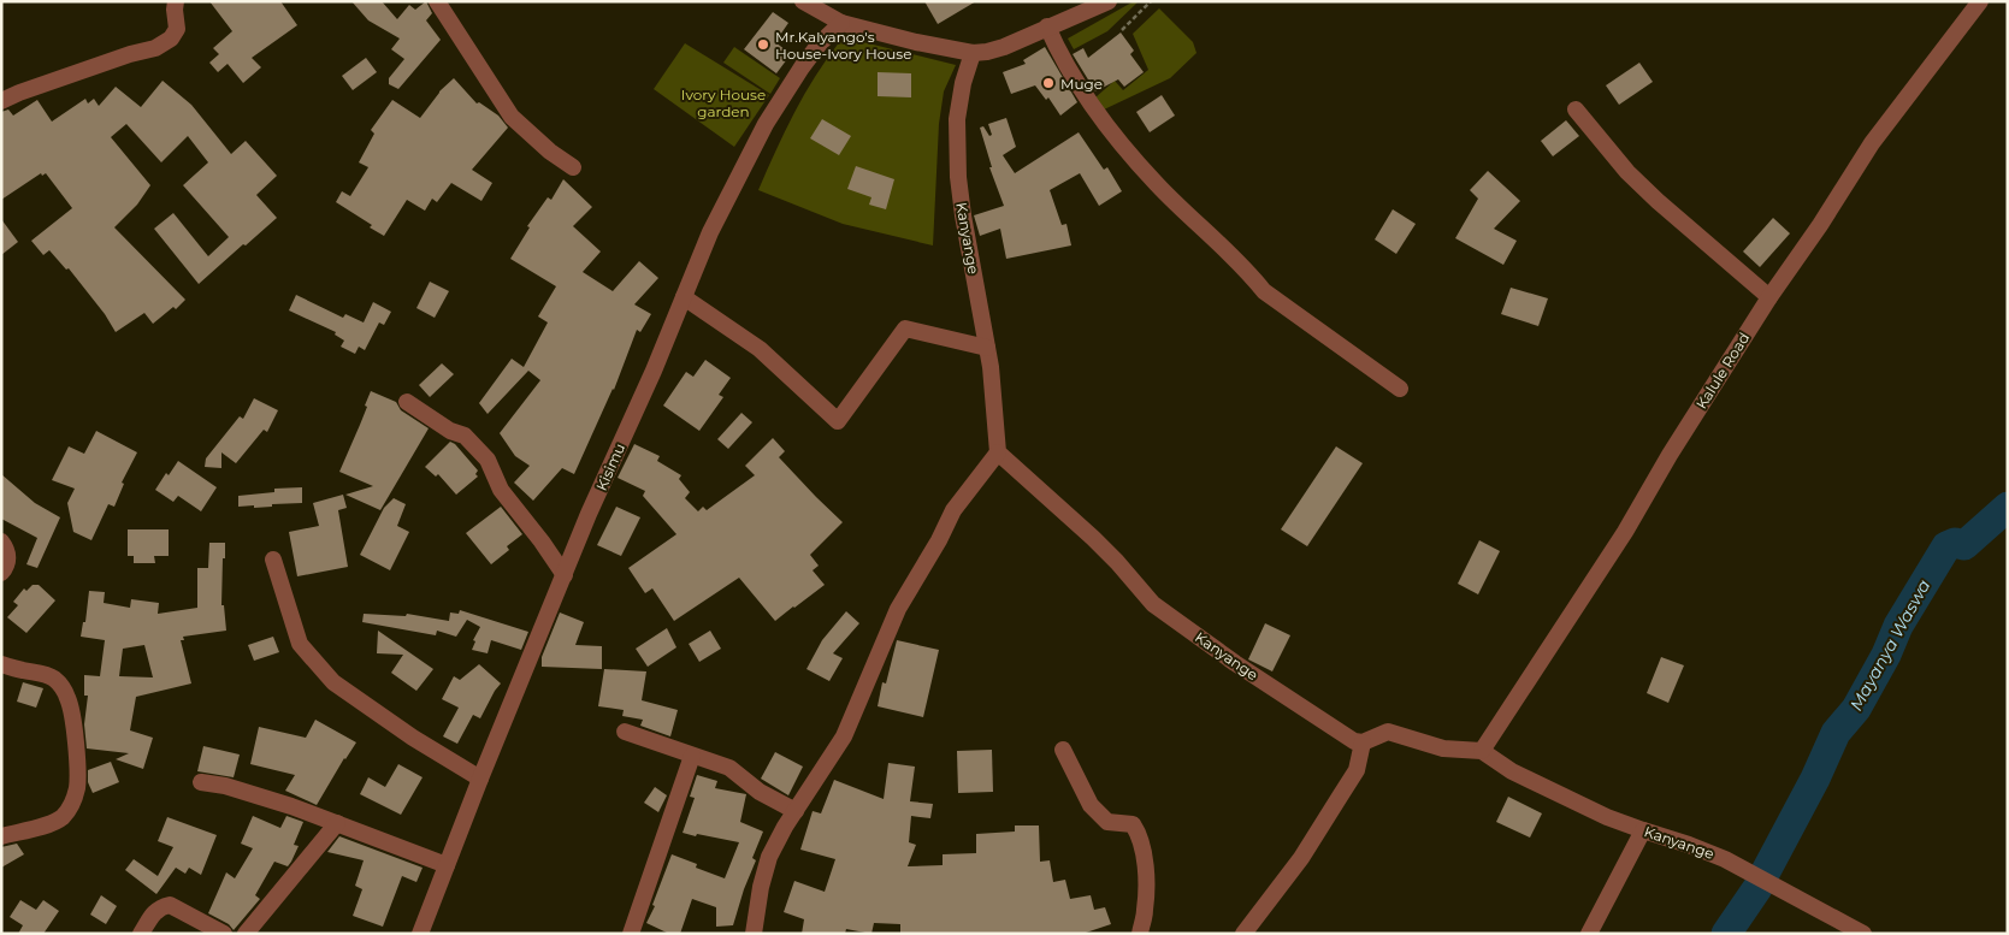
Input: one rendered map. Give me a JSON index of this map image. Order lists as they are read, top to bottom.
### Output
{
  "streets": {
    "street": ["Kanyange", "Kalule Road", "Kisimu"]
  },
  "crossings": [
    ["Kanyange", "Kalule Road"]
  ],
  "water": ["Mayanya Waswa"],
  "parks": ["Ivory House garden"],
  "places": ["Mr.Kalyango's House-Ivory House", "Muge"]
}
